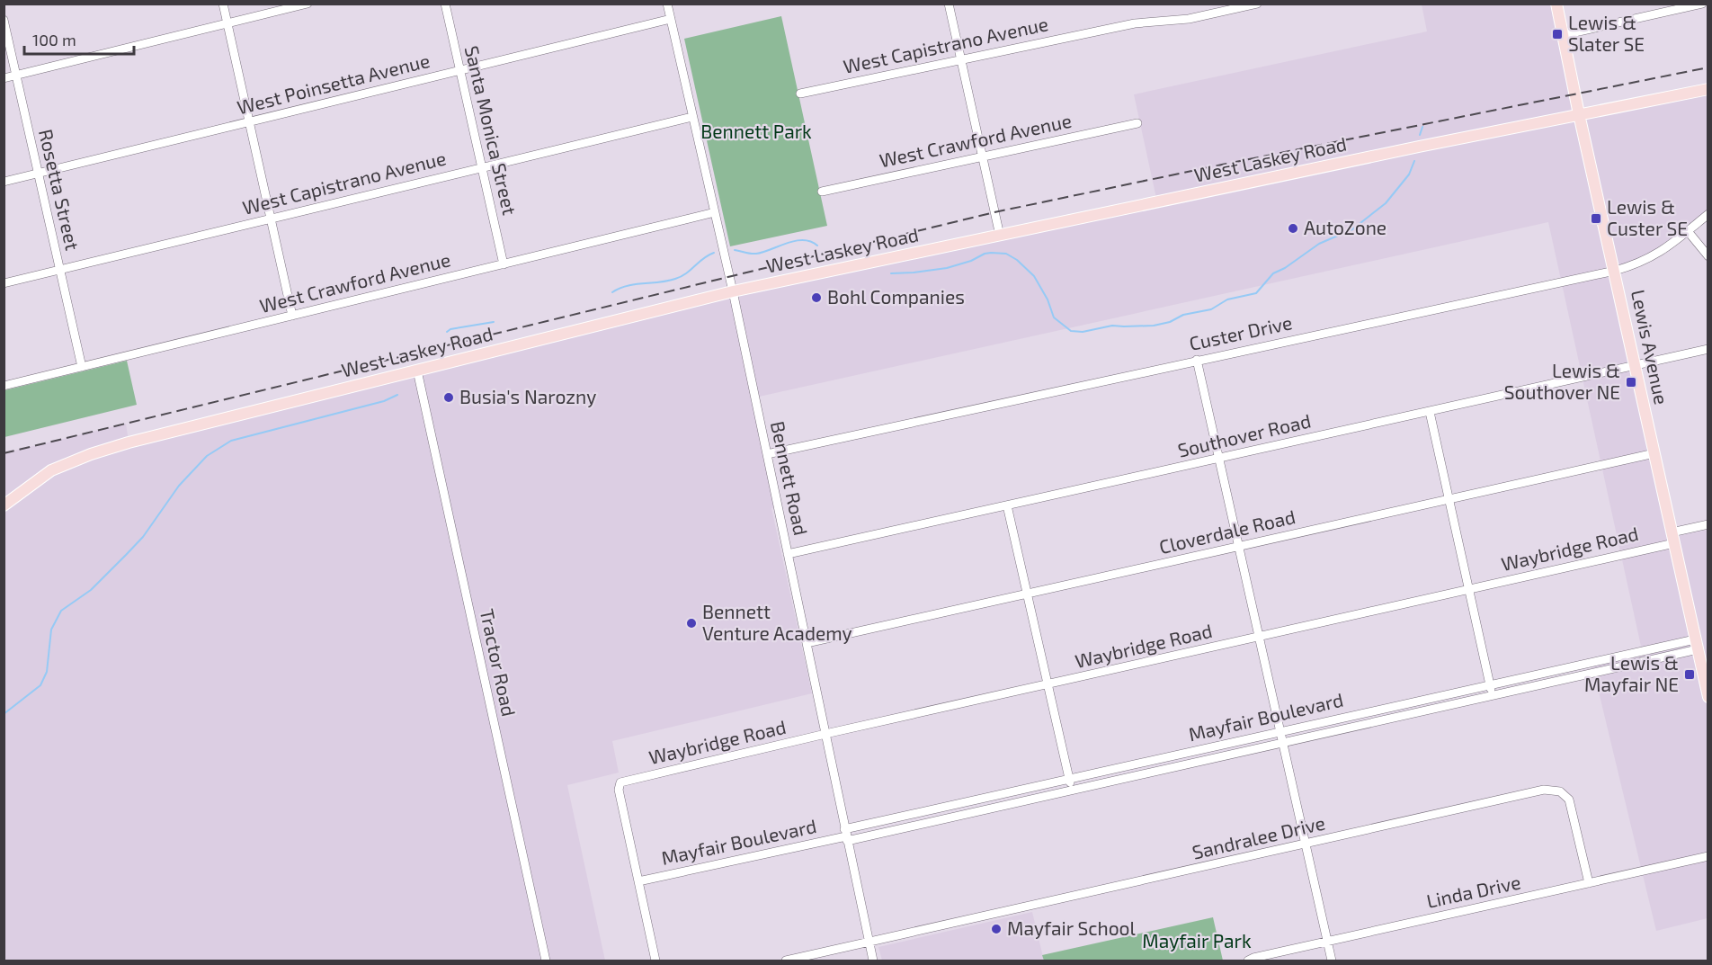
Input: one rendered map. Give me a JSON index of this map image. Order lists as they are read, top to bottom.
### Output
{
  "streets": {
    "main road": ["West Laskey Road", "Lewis Avenue"],
    "street": [
      "West Capistrano Avenue",
      "West Poinsetta Avenue",
      "Santa Monica Street",
      "West Crawford Avenue",
      "Rosetta Street",
      "Custer Drive",
      "Southover Road",
      "Bennett Road",
      "Cloverdale Road",
      "Waybridge Road",
      "Tractor Road",
      "Mayfair Boulevard",
      "Sandralee Drive",
      "Linda Drive"
    ]
  },
  "crossings": [
    ["West Capistrano Avenue", "Santa Monica Street"],
    ["West Capistrano Avenue", "Rosetta Street"],
    ["West Capistrano Avenue", "Bennett Road"],
    ["West Poinsetta Avenue", "Santa Monica Street"],
    ["West Poinsetta Avenue", "Rosetta Street"],
    ["West Poinsetta Avenue", "Bennett Road"],
    ["Santa Monica Street", "West Crawford Avenue"],
    ["West Crawford Avenue", "Rosetta Street"],
    ["West Crawford Avenue", "Bennett Road"],
    ["West Laskey Road", "Lewis Avenue"],
    ["West Laskey Road", "Bennett Road"],
    ["West Laskey Road", "Tractor Road"],
    ["Custer Drive", "Lewis Avenue"],
    ["Custer Drive", "Bennett Road"],
    ["Lewis Avenue", "Southover Road"],
    ["Lewis Avenue", "Cloverdale Road"],
    ["Lewis Avenue", "Waybridge Road"],
    ["Lewis Avenue", "Mayfair Boulevard"],
    ["Southover Road", "Bennett Road"],
    ["Bennett Road", "Cloverdale Road"],
    ["Bennett Road", "Waybridge Road"],
    ["Bennett Road", "Mayfair Boulevard"],
    ["Bennett Road", "Sandralee Drive"],
    ["Waybridge Road", "Mayfair Boulevard"],
    ["Sandralee Drive", "Linda Drive"]
  ],
  "parks": ["Bennett Park", "Mayfair Park"],
  "places": {
    "transit": [
      "Lewis & Slater SE",
      "Lewis & Custer SE",
      "Lewis & Southover NE",
      "Lewis & Mayfair NE"
    ],
    "other": [
      "AutoZone",
      "Bohl Companies",
      "Busia's Narozny",
      "Bennett Venture Academy",
      "Mayfair School"
    ]
  },
  "scale_bar": "100 m"
}
